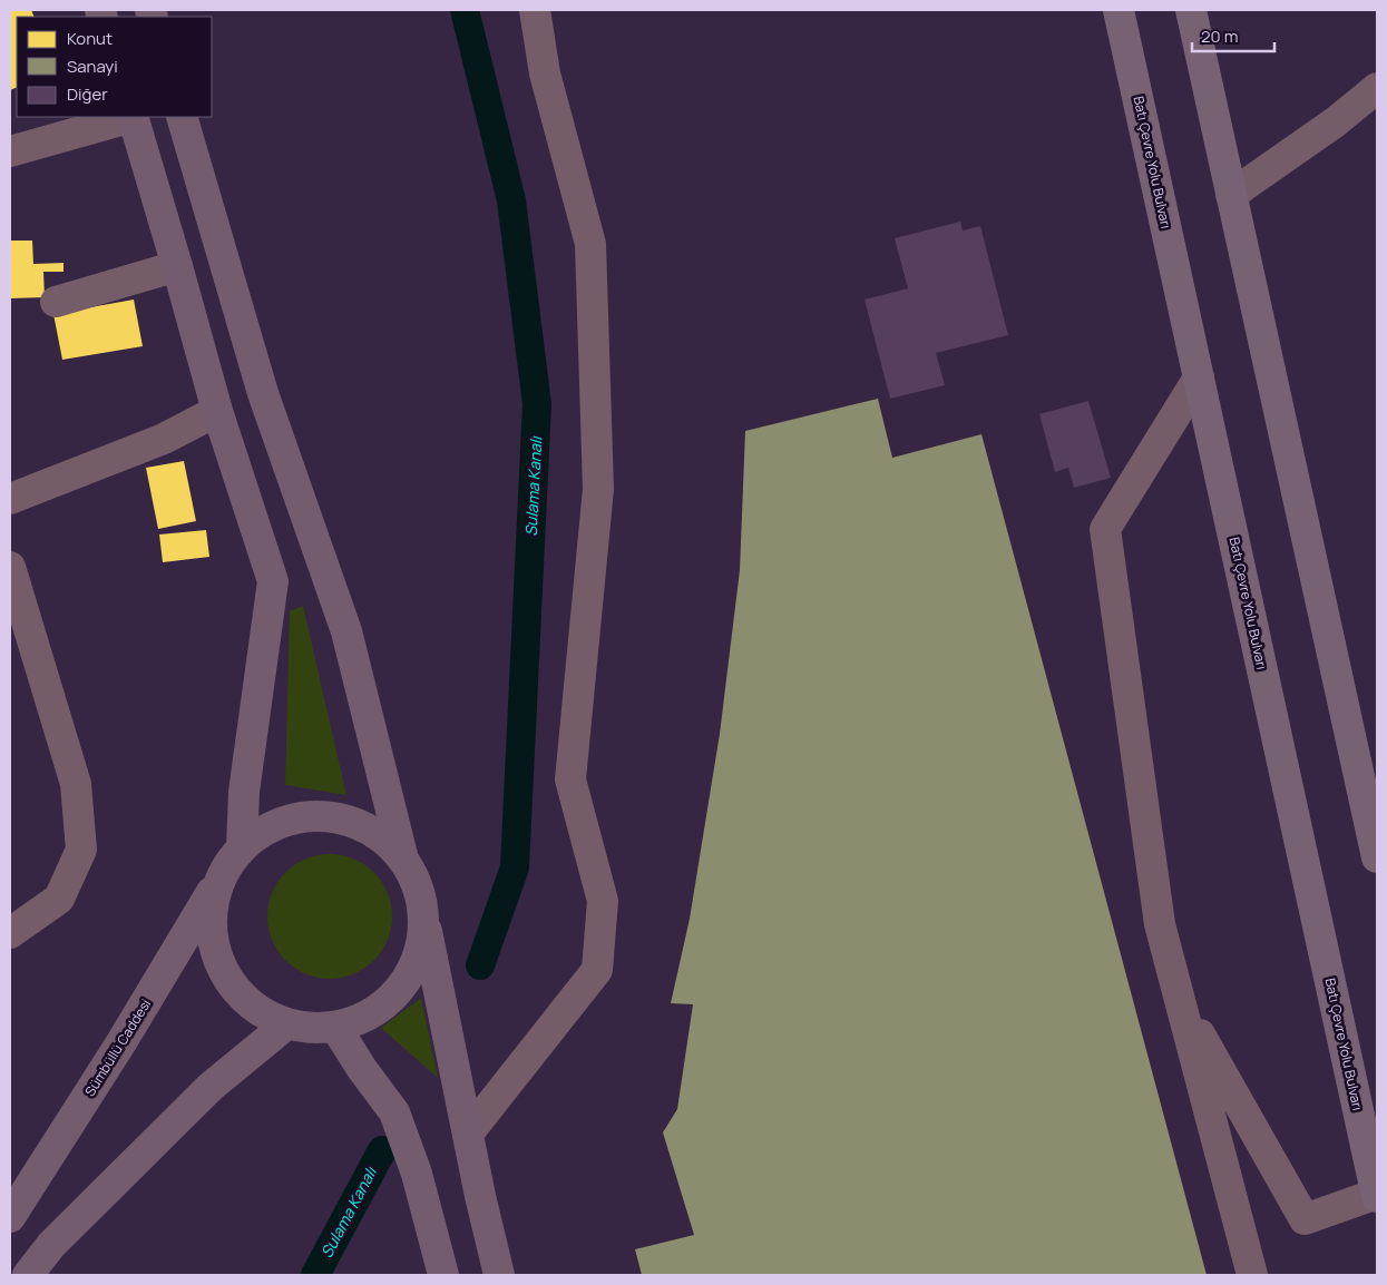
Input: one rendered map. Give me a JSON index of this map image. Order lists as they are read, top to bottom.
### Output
{
  "streets": {
    "highway": ["Batı Çevre Yolu Bulvarı"],
    "main road": ["Sümbüllü Caddesi"]
  },
  "water": ["Sulama Kanalı"],
  "legend": ["Konut", "Sanayi", "Diğer"],
  "scale_bar": "20 m"
}
